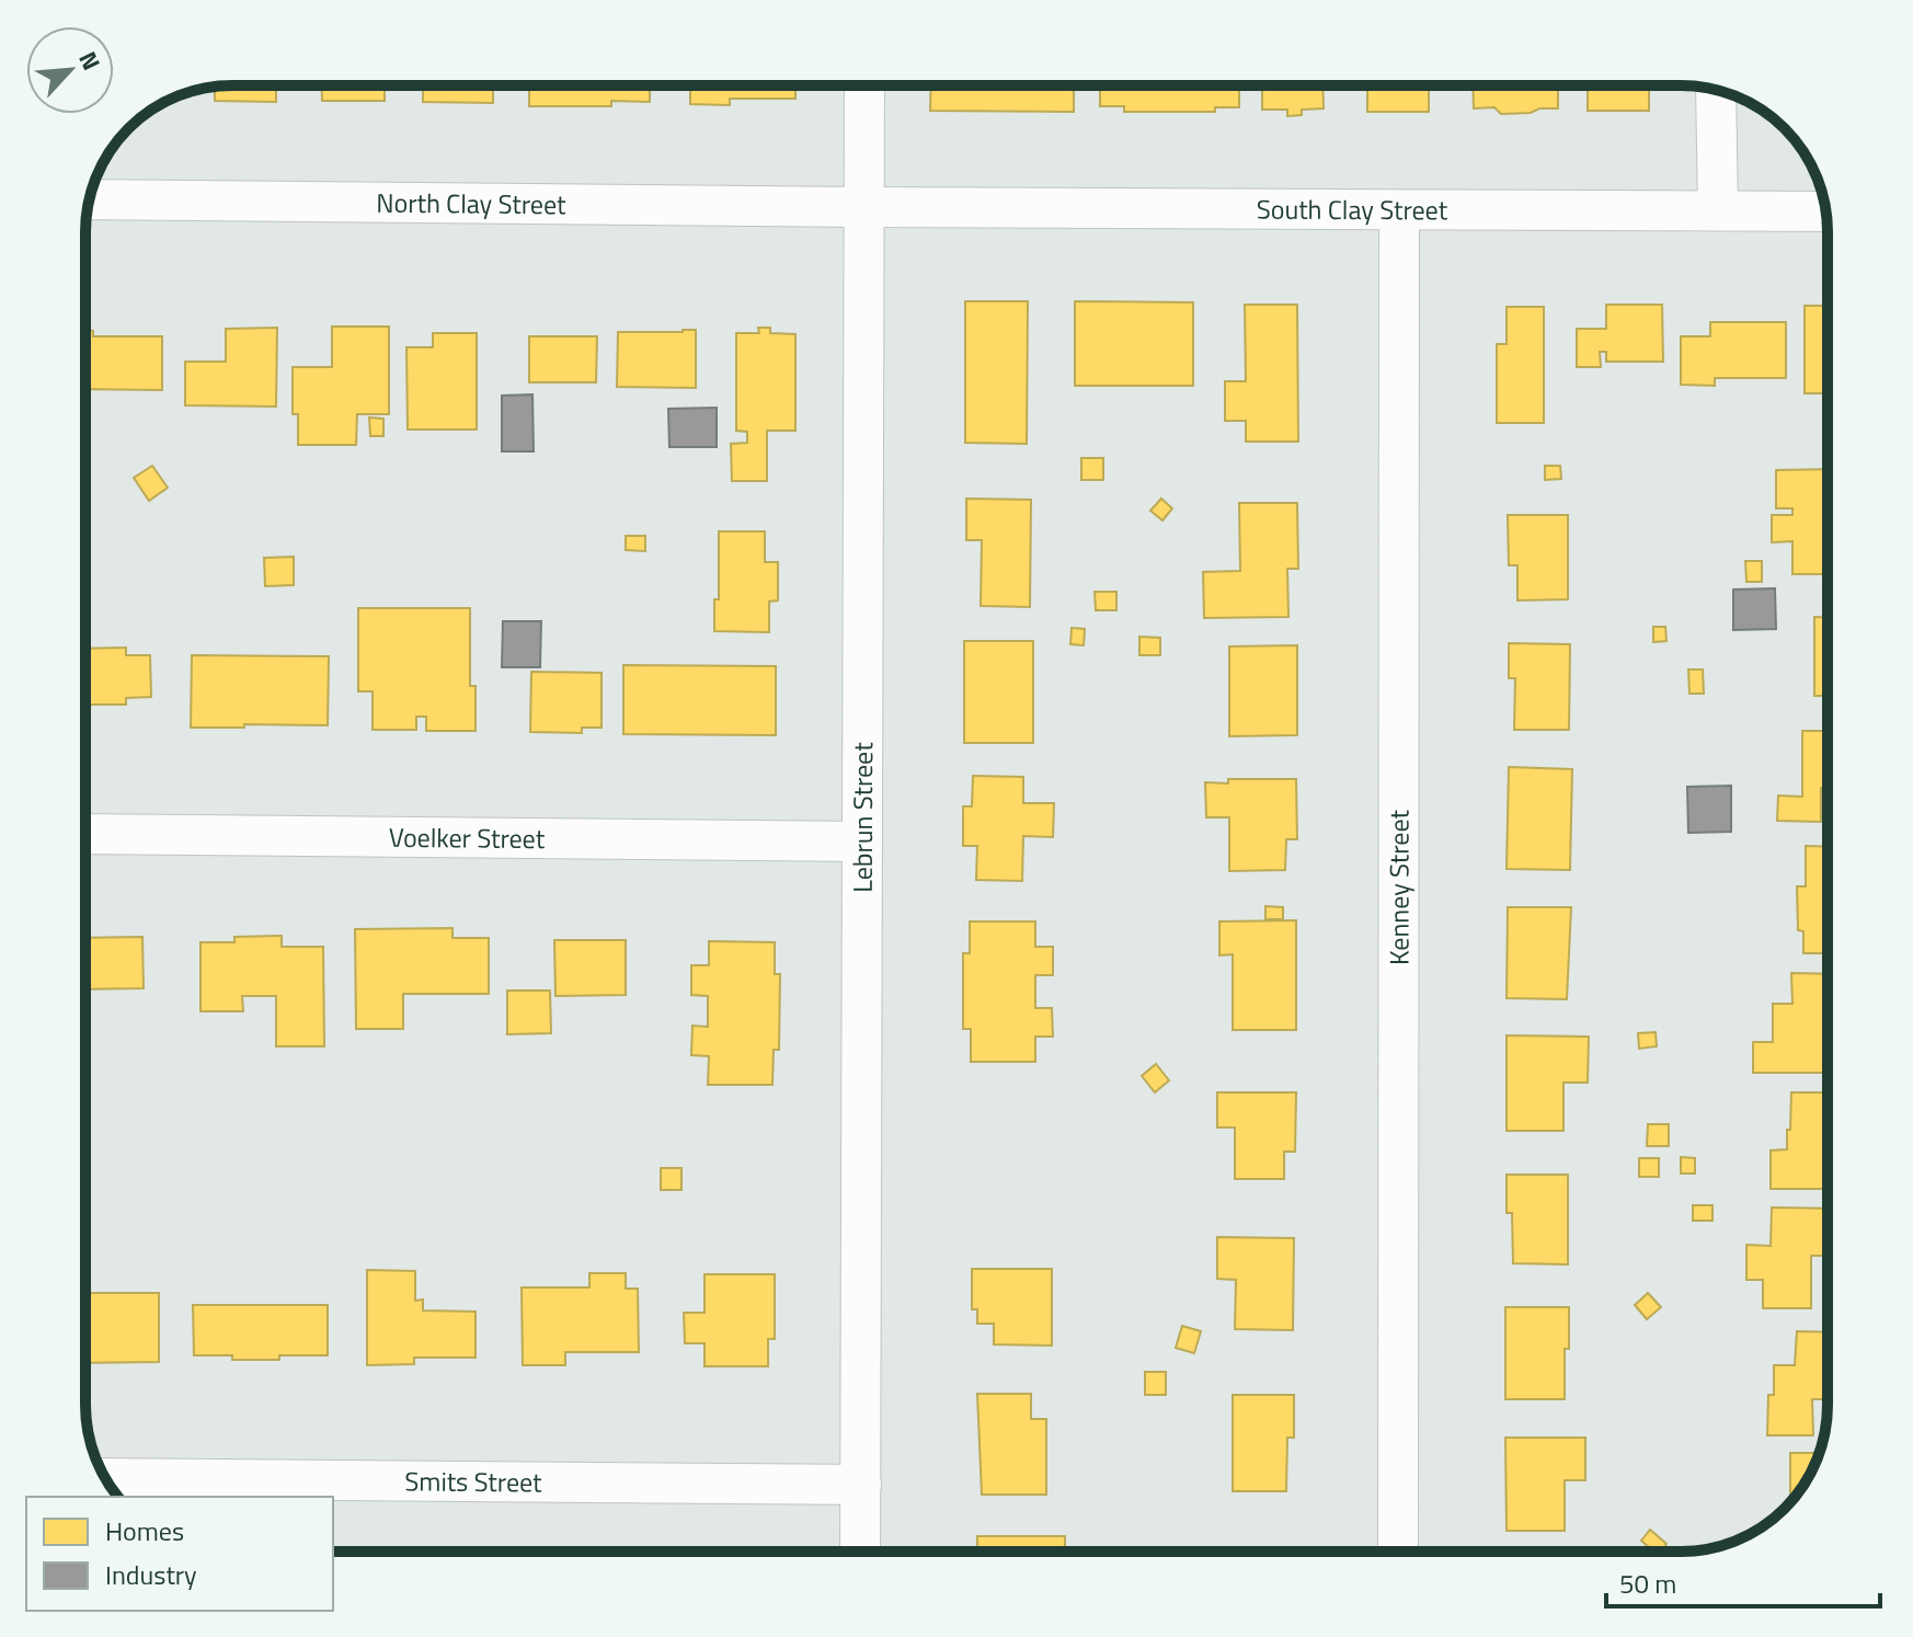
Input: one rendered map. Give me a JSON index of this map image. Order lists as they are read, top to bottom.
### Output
{
  "streets": {
    "street": [
      "North Clay Street",
      "South Clay Street",
      "Lebrun Street",
      "Voelker Street",
      "Kenney Street",
      "Smits Street"
    ]
  },
  "crossings": [
    ["North Clay Street", "South Clay Street"],
    ["North Clay Street", "Lebrun Street"],
    ["South Clay Street", "Lebrun Street"],
    ["South Clay Street", "Kenney Street"],
    ["Lebrun Street", "Voelker Street"],
    ["Lebrun Street", "Smits Street"]
  ],
  "legend": ["Homes", "Industry"],
  "scale_bar": "50 m",
  "north": "top right"
}
